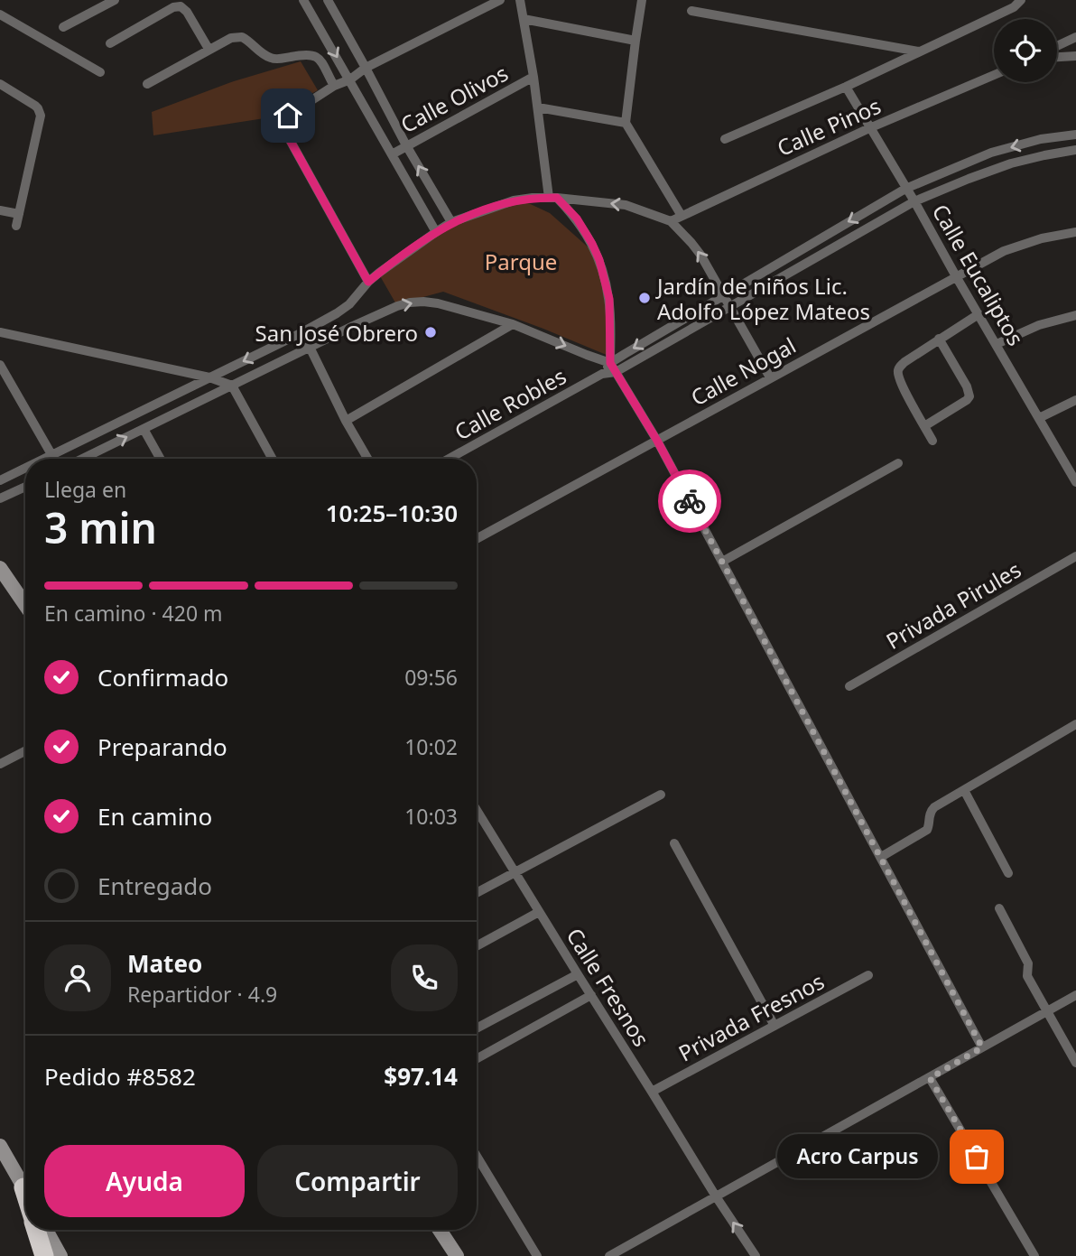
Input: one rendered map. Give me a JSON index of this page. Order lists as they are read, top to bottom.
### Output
{
  "streets": {
    "street": [
      "Calle Olivos",
      "Calle Pinos",
      "Calle Eucaliptos",
      "Calle Nogal",
      "Calle Robles",
      "Privada Pirules",
      "Calle Fresnos",
      "Privada Fresnos"
    ]
  },
  "crossings": [
    ["Calle Pinos", "Calle Eucaliptos"],
    ["Calle Eucaliptos", "Calle Nogal"],
    ["Calle Fresnos", "Privada Fresnos"]
  ],
  "parks": ["Parque"],
  "places": ["Jardín de niños Lic. Adolfo López Mateos", "San José Obrero", "Acro Carpus"],
  "page": {
    "heading": ["3 min", "Llega en", "10:25–10:30"],
    "panel": [
      "Mateo",
      "Repartidor · 4.9",
      "Pedido #8582",
      "$97.14"
    ],
    "bar": "En camino · 420 m",
    "list": [
      ["Confirmado", "09:56"],
      ["Preparando", "10:02"],
      ["En camino", "10:03"],
      "Entregado"
    ],
    "buttons": ["Ayuda", "Compartir"],
    "bubble": "Acro Carpus"
  }
}
